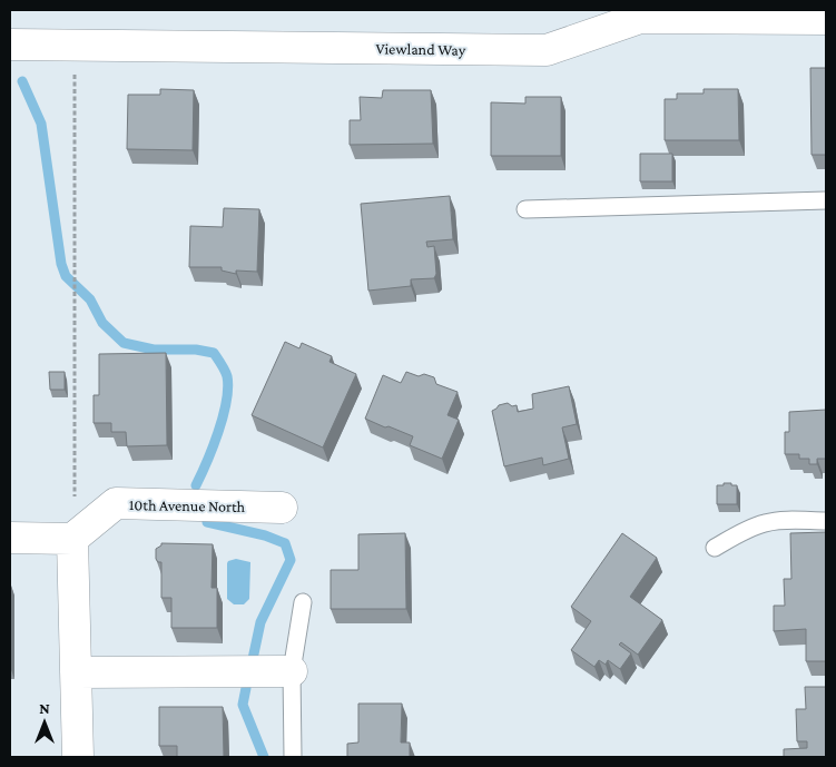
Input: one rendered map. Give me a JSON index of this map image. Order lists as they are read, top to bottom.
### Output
{
  "streets": {
    "street": ["Viewland Way", "10th Avenue North"]
  },
  "north": "top"
}
